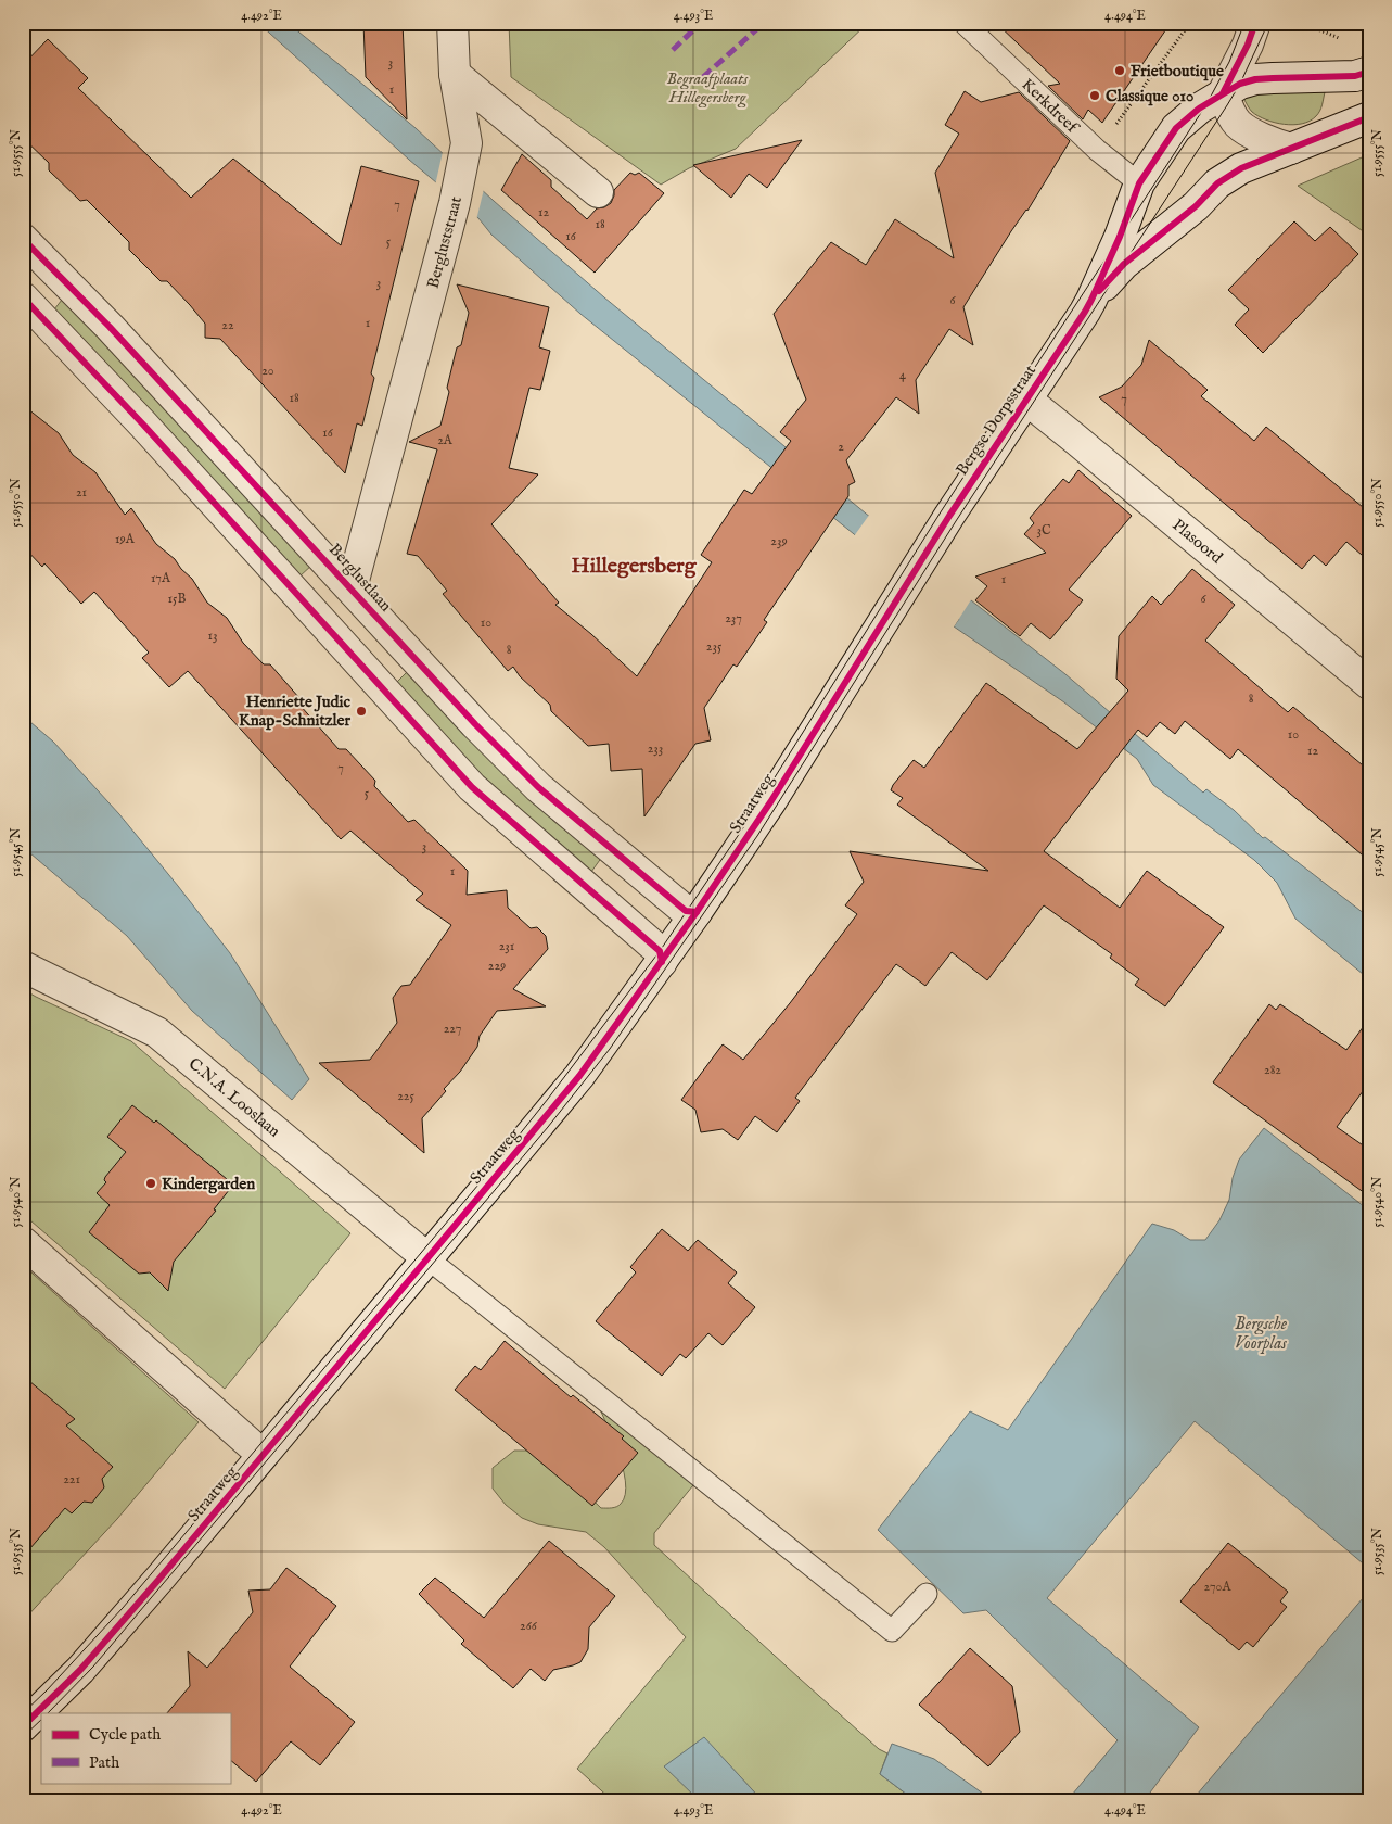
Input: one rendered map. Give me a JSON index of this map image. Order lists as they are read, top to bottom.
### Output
{
  "streets": {
    "street": [
      "Bergluststraat",
      "Bergse Dorpsstraat",
      "Plasoord",
      "Berglustlaan",
      "Straatweg",
      "C.N.A. Looslaan"
    ],
    "lane": ["Kerkdreef"]
  },
  "crossings": [
    ["Kerkdreef", "Bergse Dorpsstraat"],
    ["Bergluststraat", "Berglustlaan"],
    ["Bergse Dorpsstraat", "Plasoord"],
    ["Bergse Dorpsstraat", "Straatweg"],
    ["Berglustlaan", "Straatweg"],
    ["Straatweg", "C.N.A. Looslaan"]
  ],
  "districts": ["Hillegersberg"],
  "water": ["Bergsche Voorplas"],
  "parks": ["Begraafplaats Hillegersberg"],
  "places": [
    "Frietboutique",
    "Classique 010",
    "Henriette Judic Knap-Schnitzler",
    "Kindergarden"
  ],
  "house_numbers": [
    "3",
    "1",
    "7",
    "12",
    "18",
    "16",
    "5",
    "3",
    "6",
    "1",
    "22",
    "20",
    "4",
    "18",
    "7",
    "16",
    "2A",
    "2",
    "21",
    "3C",
    "19A",
    "239",
    "17A",
    "1",
    "15B",
    "6",
    "237",
    "10",
    "13",
    "235",
    "8",
    "8",
    "10",
    "233",
    "12",
    "7",
    "5",
    "3",
    "1",
    "231",
    "229",
    "227",
    "282",
    "225",
    "221",
    "270A",
    "266"
  ],
  "legend": ["Cycle path", "Path"],
  "coordinates": [
    "4.492°E",
    "4.493°E",
    "4.494°E",
    "51.9555°N",
    "51.9550°N",
    "51.9545°N",
    "51.9540°N",
    "51.9535°N"
  ]
}
